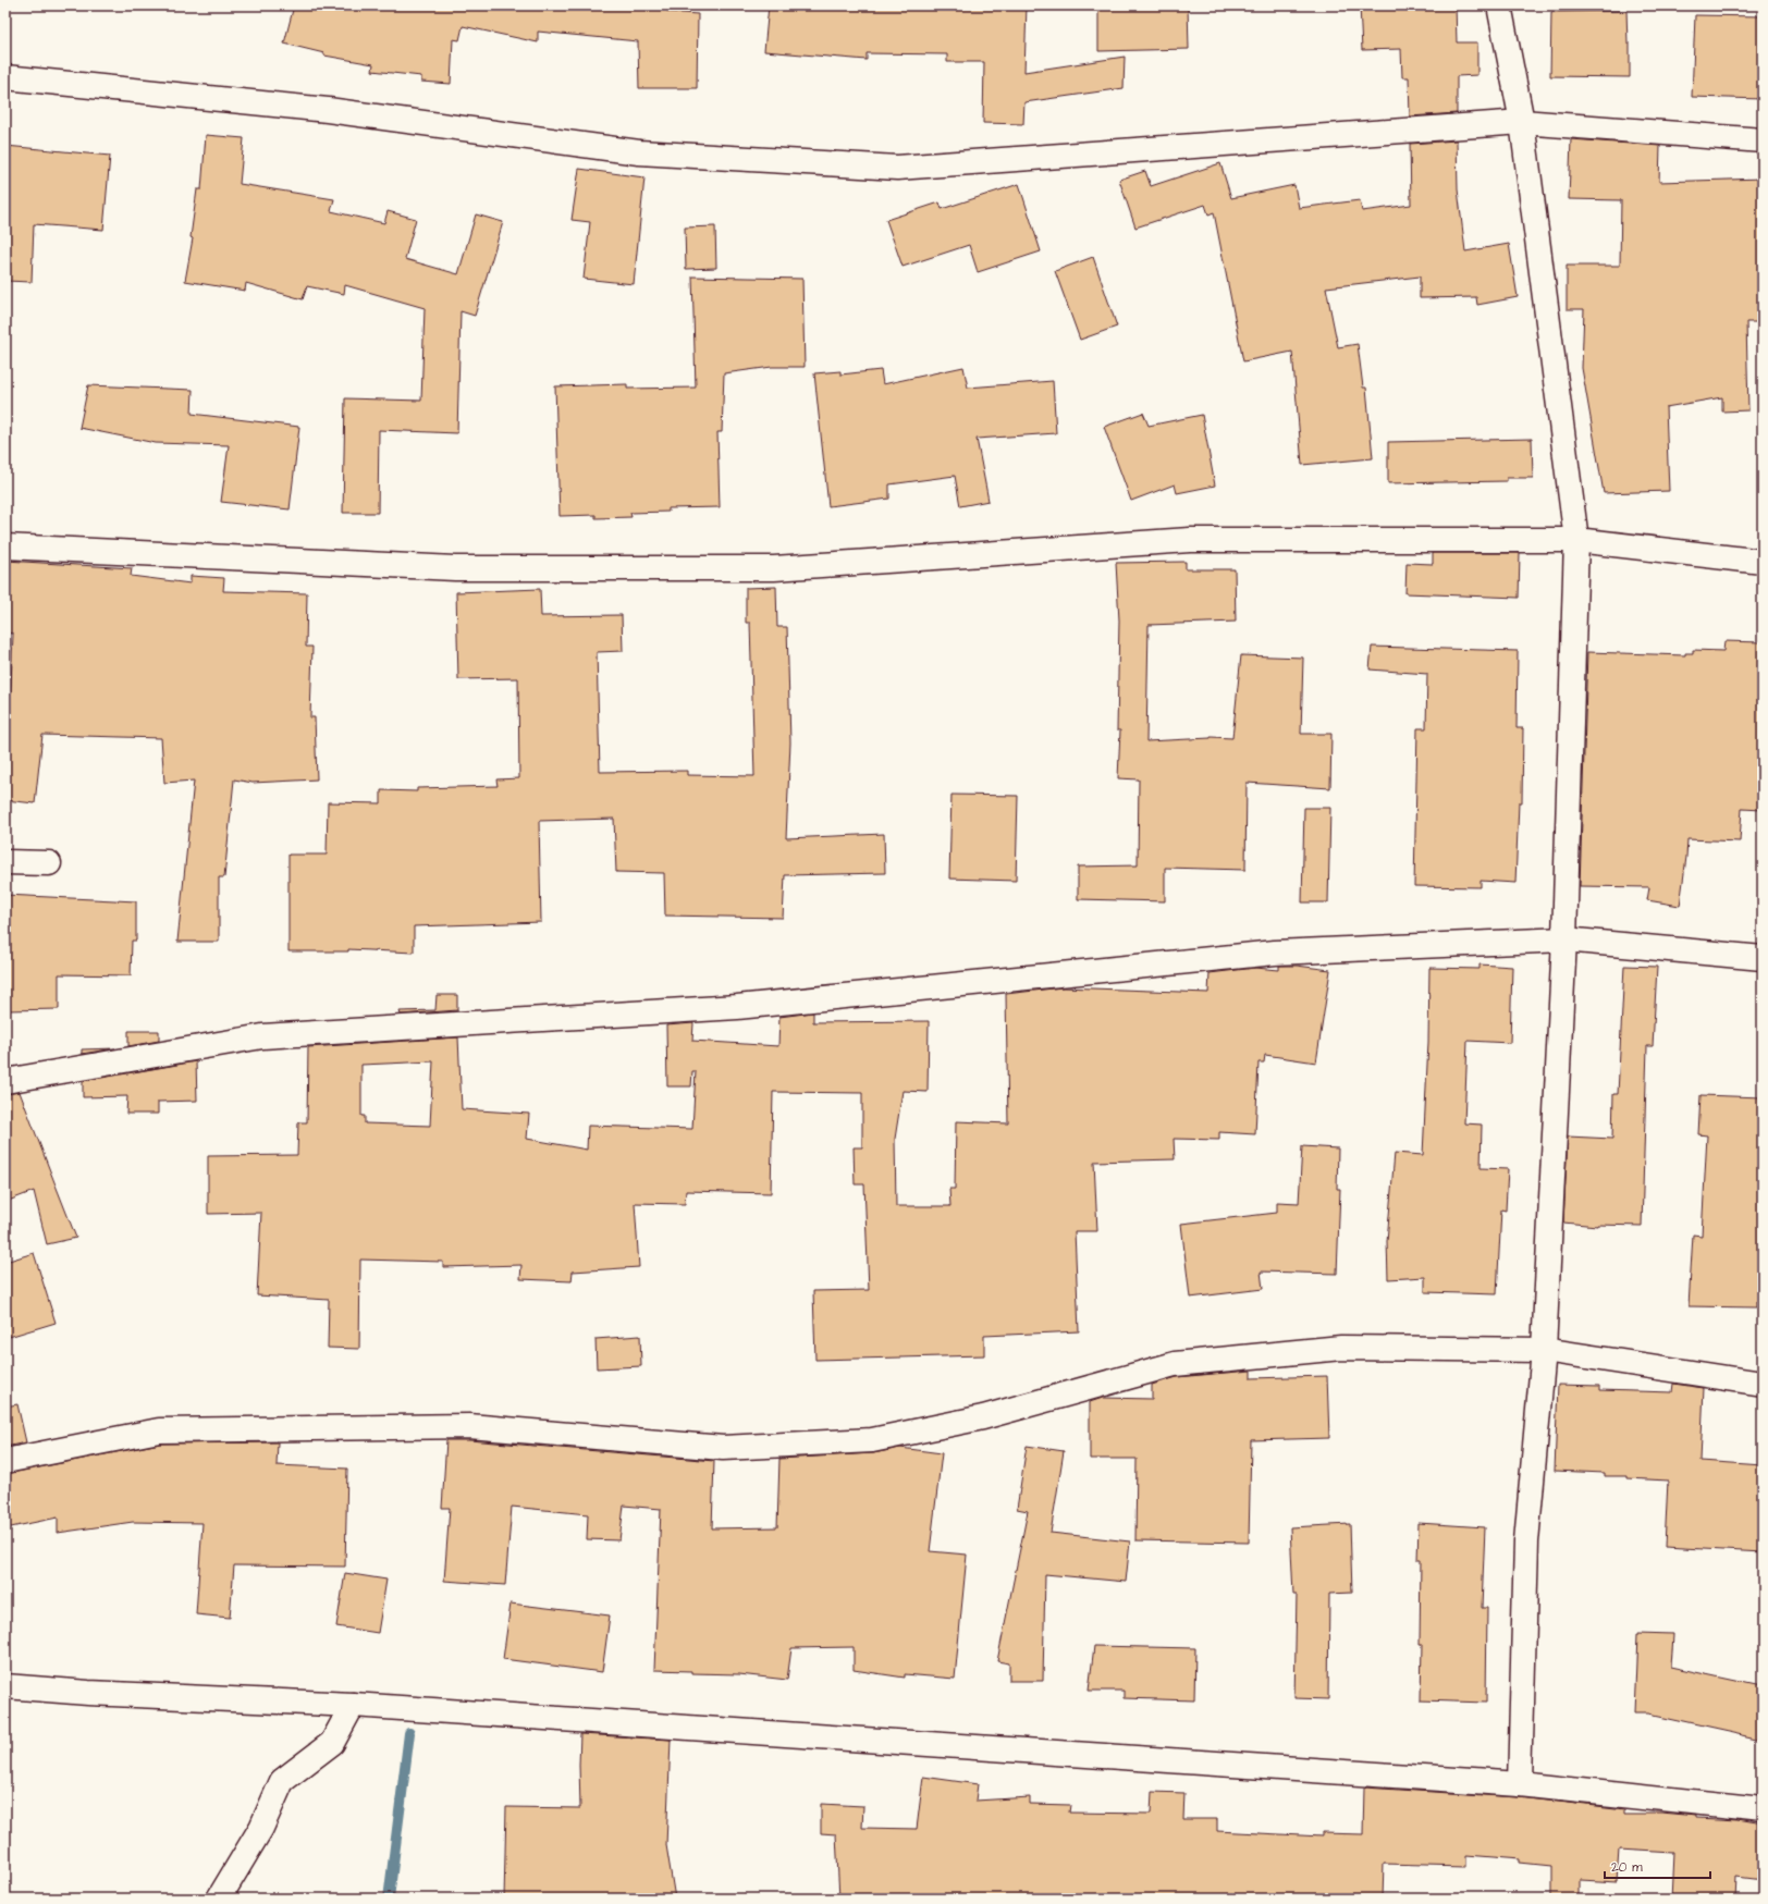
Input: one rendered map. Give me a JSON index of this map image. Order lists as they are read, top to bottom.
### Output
{
  "scale_bar": "20 m"
}
